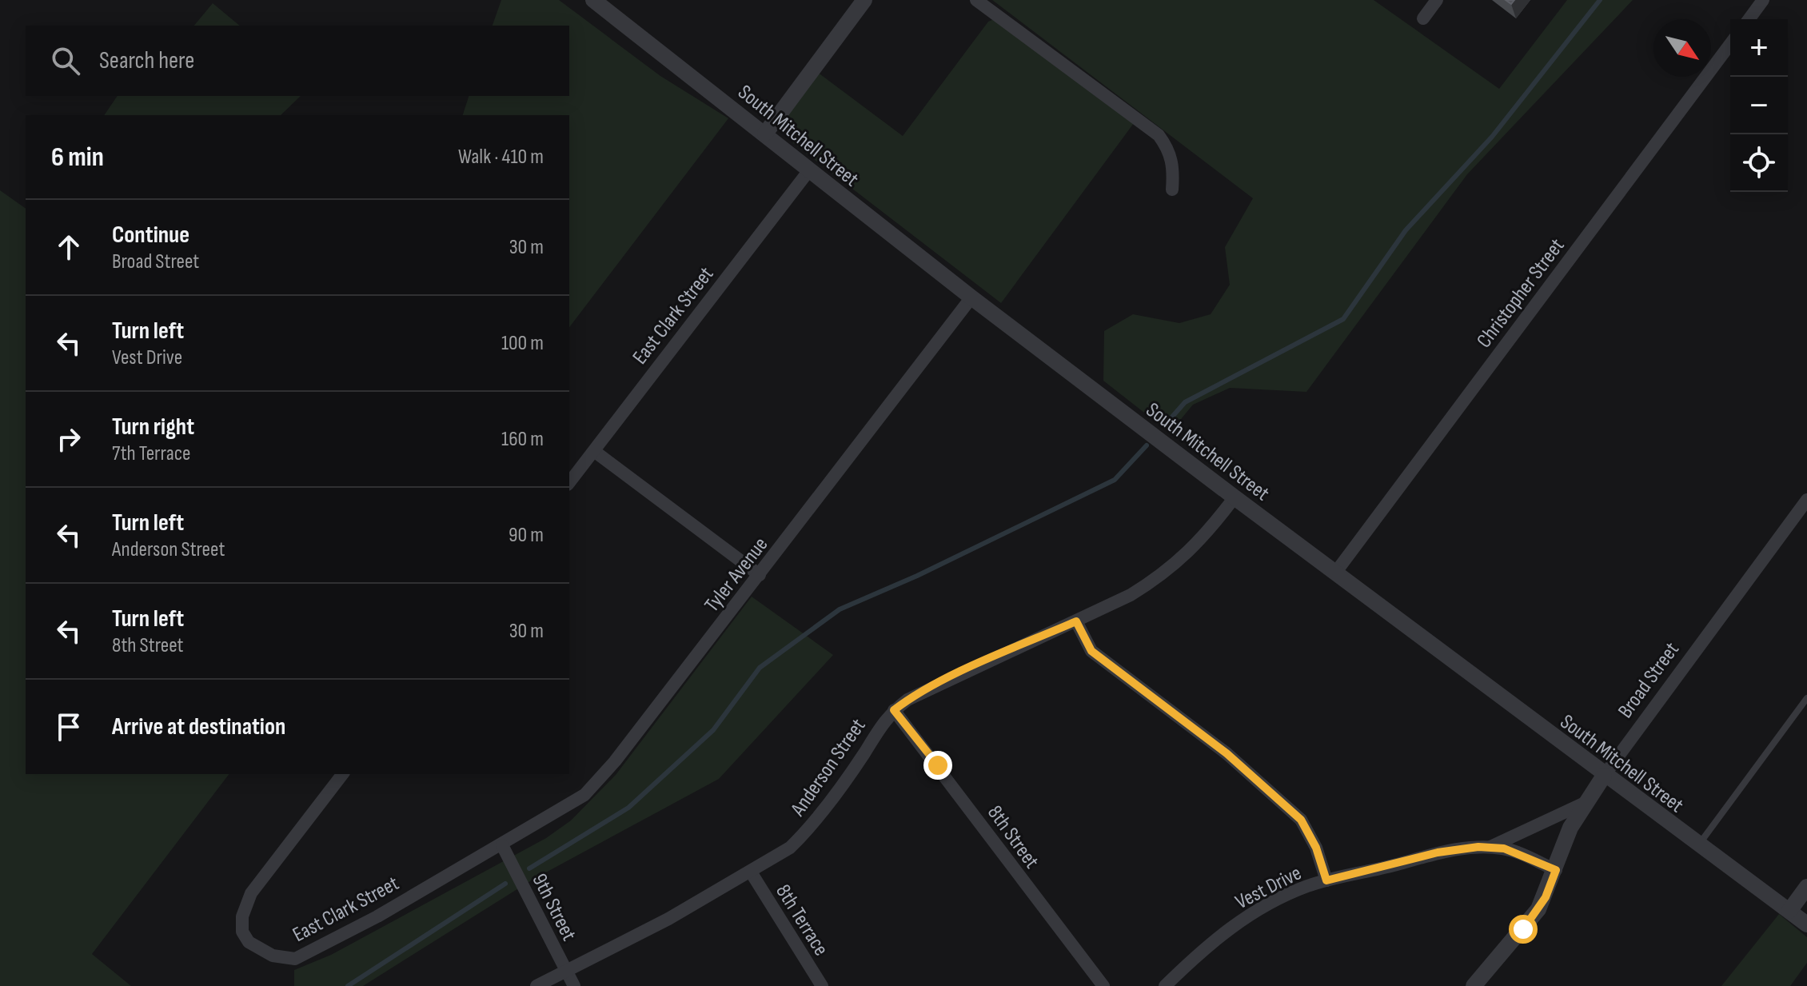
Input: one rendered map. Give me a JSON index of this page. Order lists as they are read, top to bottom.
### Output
{
  "streets": {
    "street": [
      "South Mitchell Street",
      "Christopher Street",
      "East Clark Street",
      "Tyler Avenue",
      "Broad Street",
      "Anderson Street",
      "8th Street",
      "Vest Drive",
      "9th Street",
      "8th Terrace"
    ]
  },
  "crossings": [
    ["South Mitchell Street", "Christopher Street"],
    ["South Mitchell Street", "East Clark Street"],
    ["South Mitchell Street", "Tyler Avenue"],
    ["South Mitchell Street", "Broad Street"],
    ["South Mitchell Street", "Anderson Street"],
    ["East Clark Street", "Tyler Avenue"],
    ["East Clark Street", "9th Street"],
    ["Tyler Avenue", "9th Street"],
    ["Broad Street", "Vest Drive"],
    ["Anderson Street", "8th Street"],
    ["Anderson Street", "9th Street"],
    ["Anderson Street", "8th Terrace"]
  ],
  "north": "bottom right",
  "page": {
    "map_buttons": ["+", "−"],
    "search": "Search here",
    "heading": ["6 min", "Walk · 410 m"],
    "list": [
      ["Continue", "Broad Street", "30 m"],
      ["Turn left", "Vest Drive", "100 m"],
      ["Turn right", "7th Terrace", "160 m"],
      ["Turn left", "Anderson Street", "90 m"],
      ["Turn left", "8th Street", "30 m"],
      "Arrive at destination"
    ]
  }
}
